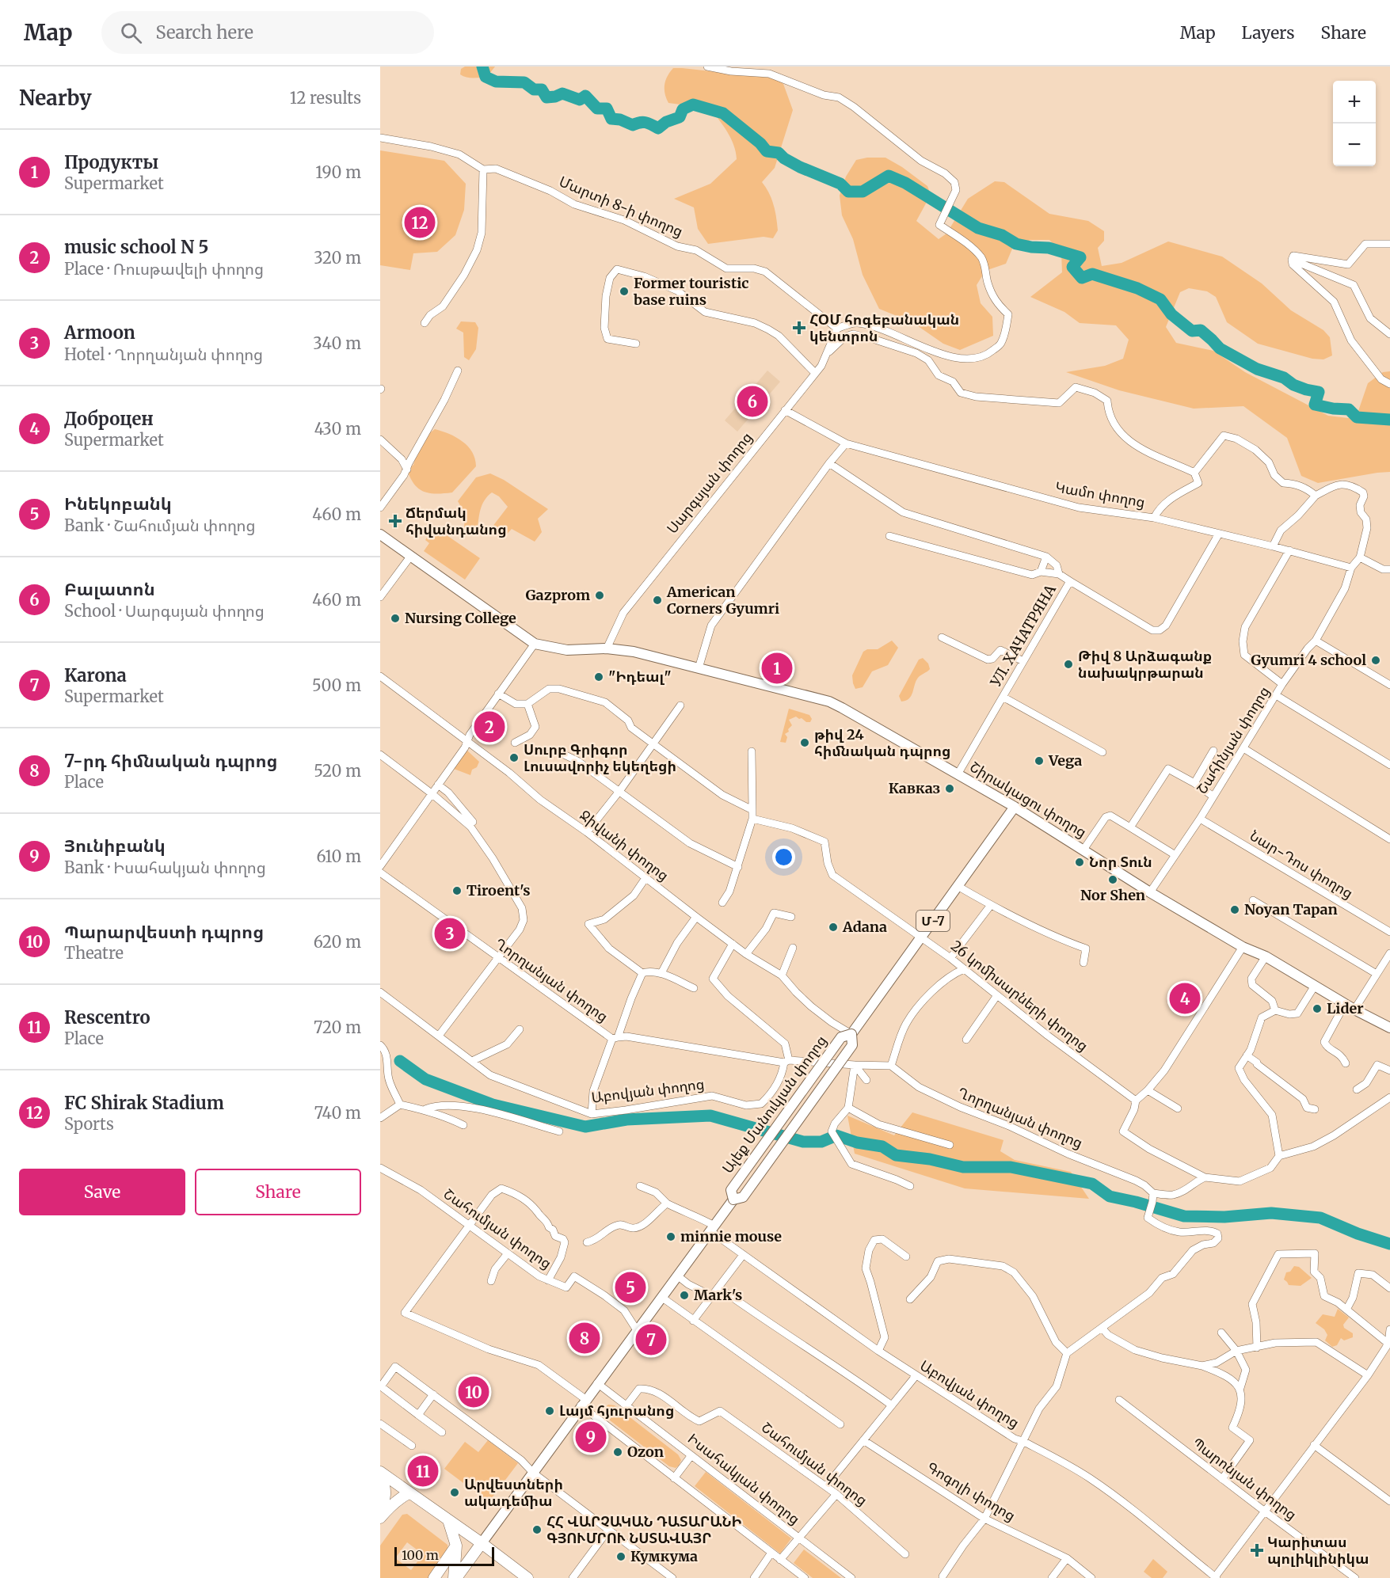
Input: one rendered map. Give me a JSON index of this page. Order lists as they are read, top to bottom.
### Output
{
  "streets": {
    "main road": ["Շիրակացու փողոց", "Մ-7", "Ալեք Մանուկյան փողոց"],
    "street": [
      "Մարտի 8-ի փողոց",
      "Սարգսյան փողոց",
      "Կամո փողոց",
      "УЛ. ХАЧАТРЯНА",
      "Շահինյան փողոց",
      "Ջիվանի փողոց",
      "Նար-Դոս փողոց",
      "Ղորղանյան փողոց",
      "26 կոմիսարների փողոց",
      "Աբովյան փողոց",
      "Շահումյան փողոց",
      "Իսահակյան փողոց",
      "Պարոնյան փողոց",
      "Գոգոլի փողոց"
    ]
  },
  "crossings": [
    ["Մարտի 8-ի փողոց", "Սարգսյան փողոց"],
    ["Սարգսյան փողոց", "Կամո փողոց"],
    ["Սարգսյան փողոց", "Շիրակացու փողոց"],
    ["Կամո փողոց", "УЛ. ХАЧАТРЯНА"],
    ["Կամո փողոց", "Շահինյան փողոց"],
    ["УЛ. ХАЧАТРЯНА", "Շիրակացու փողոց"],
    ["Շահինյան փողոց", "Շիրակացու փողոց"],
    ["Շահինյան փողոց", "Նար-Դոս փողոց"],
    ["Շիրակացու փողոց", "Ալեք Մանուկյան փողոց"],
    ["Ջիվանի փողոց", "Ալեք Մանուկյան փողոց"],
    ["Ղորղանյան փողոց", "Աբովյան փողոց"],
    ["26 կոմիսարների փողոց", "Ալեք Մանուկյան փողոց"],
    ["Աբովյան փողոց", "Ալեք Մանուկյան փողոց"],
    ["Ալեք Մանուկյան փողոց", "Շահումյան փողոց"],
    ["Ալեք Մանուկյան փողոց", "Իսահակյան փողոց"],
    ["Շահումյան փողոց", "Իսահակյան փողոց"]
  ],
  "places": {
    "other": [
      "Former touristic base ruins",
      "Gazprom",
      "American Corners Gyumri",
      "Nursing College",
      "Gyumri 4 school",
      "Թիվ 8 Արձագանք նախակրթարան",
      "\"Իդեալ\"",
      "թիվ 24 հիմնական դպրոց",
      "Սուրբ Գրիգոր Լուսավորիչ եկեղեցի",
      "Vega",
      "Кавказ",
      "Նոր Տուն",
      "Nor Shen",
      "Tiroent's",
      "Noyan Tapan",
      "Adana",
      "Lider",
      "minnie mouse",
      "Mark's",
      "Լայմ հյուրանոց",
      "Ozon",
      "Արվեստների ակադեմիա",
      "ՀՀ ՎԱՐՉԱԿԱՆ ԴԱՏԱՐԱՆԻ ԳՅՈՒՄՐՈՒ ՆՍՏԱՎԱՅՐ",
      "Кумкума"
    ],
    "health": ["ՀՕՄ հոգեբանական կենտրոն", "Ճերմակ հիվանդանոց", "Կարիտաս պոլիկլինիկա"]
  },
  "scale_bar": "100 m",
  "page": {
    "header": "Map",
    "search": "Search here",
    "nav": ["Map", "Layers", "Share"],
    "heading": ["Nearby", "12 results"],
    "map_buttons": ["+", "−"],
    "list": [
      {
        "mark": "1",
        "name": "Продукты",
        "note": "Supermarket",
        "value": "190 m"
      },
      {
        "mark": "2",
        "name": "music school N 5",
        "note": "Place · Ռուսթավելի փողոց",
        "value": "320 m"
      },
      {
        "mark": "3",
        "name": "Armoon",
        "note": "Hotel · Ղորղանյան փողոց",
        "value": "340 m"
      },
      {
        "mark": "4",
        "name": "Доброцен",
        "note": "Supermarket",
        "value": "430 m"
      },
      {
        "mark": "5",
        "name": "Ինեկոբանկ",
        "note": "Bank · Շահումյան փողոց",
        "value": "460 m"
      },
      {
        "mark": "6",
        "name": "Բալատոն",
        "note": "School · Սարգսյան փողոց",
        "value": "460 m"
      },
      {
        "mark": "7",
        "name": "Karona",
        "note": "Supermarket",
        "value": "500 m"
      },
      {
        "mark": "8",
        "name": "7-րդ հիմնական դպրոց",
        "note": "Place",
        "value": "520 m"
      },
      {
        "mark": "9",
        "name": "Յունիբանկ",
        "note": "Bank · Իսահակյան փողոց",
        "value": "610 m"
      },
      {
        "mark": "10",
        "name": "Պարարվեստի դպրոց",
        "note": "Theatre",
        "value": "620 m"
      },
      {
        "mark": "11",
        "name": "Rescentro",
        "note": "Place",
        "value": "720 m"
      },
      {
        "mark": "12",
        "name": "FC Shirak Stadium",
        "note": "Sports",
        "value": "740 m"
      }
    ],
    "pins": [
      "12",
      "6",
      "1",
      "2",
      "3",
      "4",
      "5",
      "8",
      "7",
      "10",
      "9",
      "11"
    ],
    "buttons": ["Save", "Share"],
    "scale": "100 m"
  }
}
